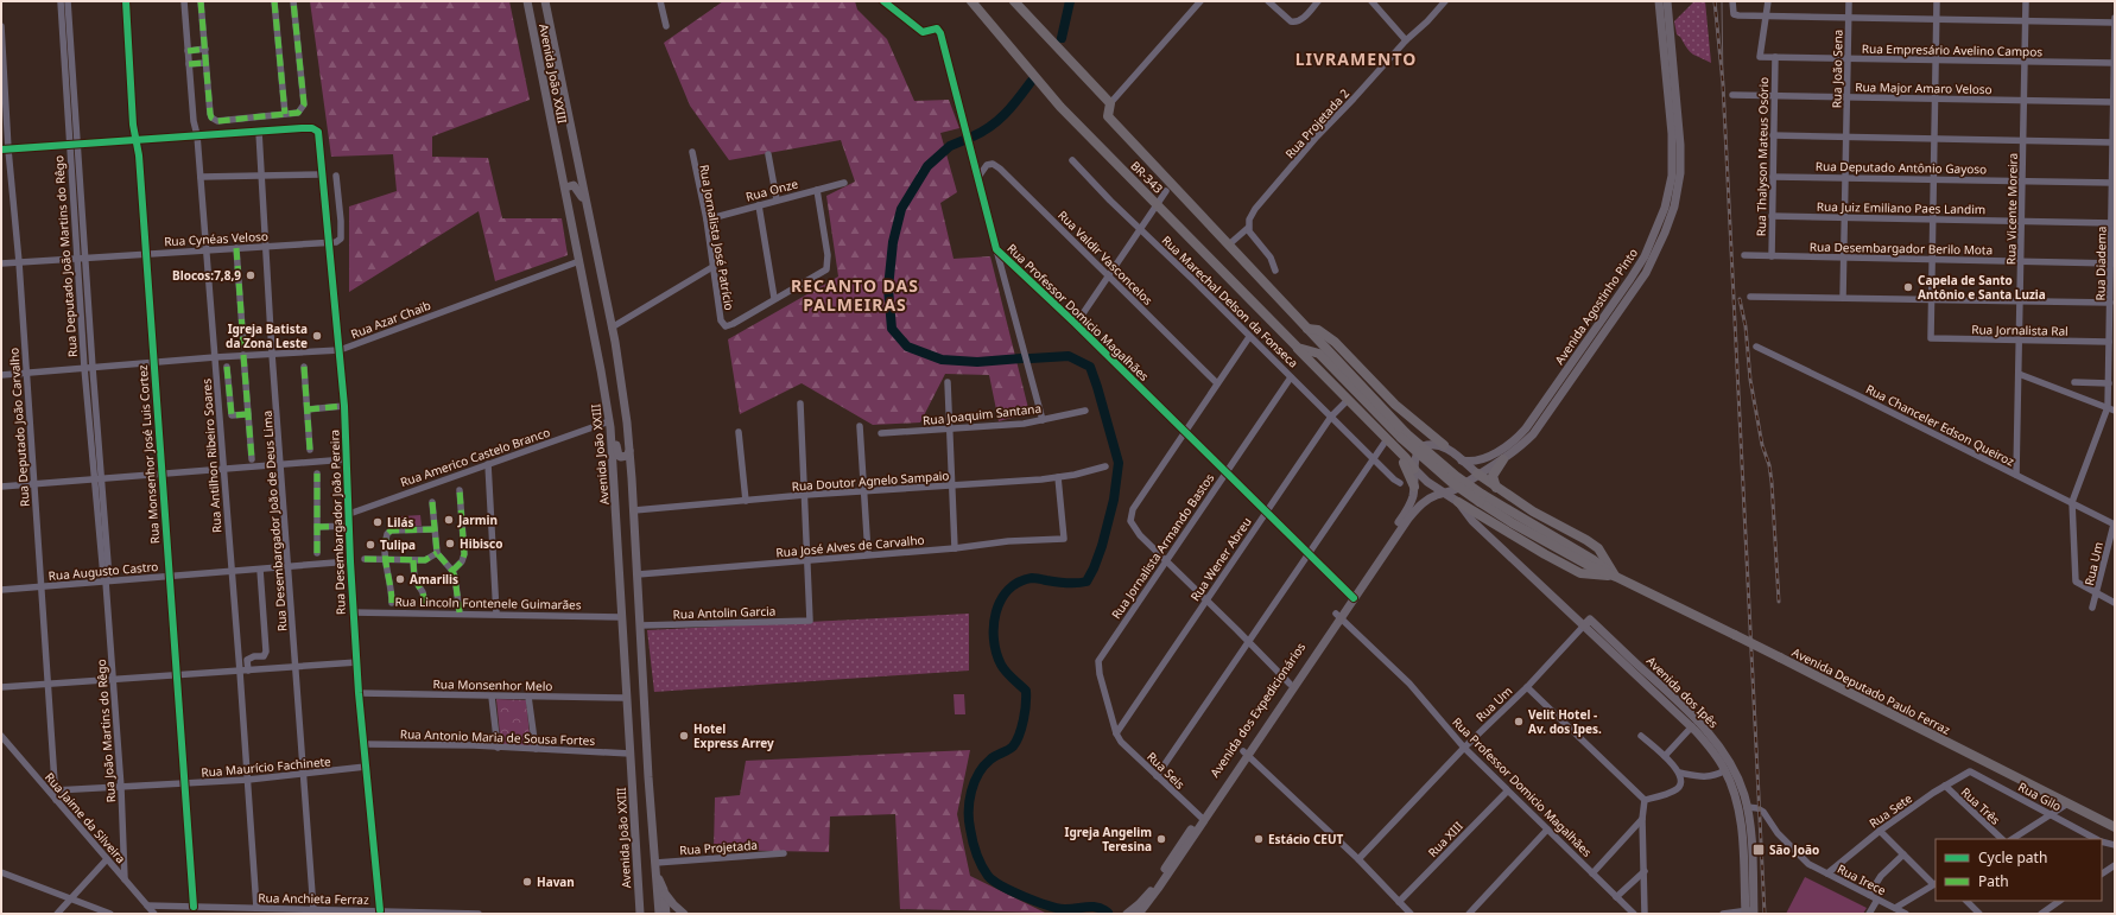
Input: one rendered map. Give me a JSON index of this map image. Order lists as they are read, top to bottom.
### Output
{
  "streets": {
    "highway": ["BR-343", "Avenida Deputado Paulo Ferraz"],
    "main road": [
      "Avenida João XXIII",
      "Avenida Agostinho Pinto",
      "Avenida dos Ipês",
      "Avenida dos Expedicionários"
    ],
    "street": [
      "Rua Empresário Avelino Campos",
      "Rua João Sena",
      "Rua Major Amaro Veloso",
      "Rua Projetada 2",
      "Rua Thalyson Mateus Osório",
      "Rua Deputado Antônio Gayoso",
      "Rua Onze",
      "Rua Juiz Emiliano Paes Landim",
      "Rua Vicente Moreira",
      "Rua Jornalista José Patrício",
      "Rua Cynéas Veloso",
      "Rua Desembargador Berilo Mota",
      "Rua Deputado João Martins do Rêgo",
      "Rua Valdir Vasconcelos",
      "Rua Diadema",
      "Rua Marechal Delson da Fonseca",
      "Rua Professor Domicio Magalhães",
      "Rua Azar Chaib",
      "Rua Jornalista Ral",
      "Rua Joaquim Santana",
      "Rua Chanceler Edson Queiroz",
      "Rua Deputado João Carvalho",
      "Rua Monsenhor José Luis Cortez",
      "Rua Antilhon Ribeiro Soares",
      "Rua Americo Castelo Branco",
      "Rua Doutor Agnelo Sampaio",
      "Rua Desembargador João de Deus Lima",
      "Rua Desembargador João Pereira",
      "Rua José Alves de Carvalho",
      "Rua Jornalista Armando Bastos",
      "Rua Wener Abreu",
      "Rua Um",
      "Rua Augusto Castro",
      "Rua Lincoln Fontenele Guimarães",
      "Rua Antolin Garcia",
      "Rua Monsenhor Melo",
      "Rua João Martins do Rêgo",
      "Rua Antonio Maria de Sousa Fortes",
      "Rua Maurício Fachinete",
      "Rua Seis",
      "Rua Gilo",
      "Rua Três",
      "Rua Sete",
      "Rua Jaime da Silveira",
      "Rua XIII",
      "Rua Projetada",
      "Rua Irece",
      "Rua Anchieta Ferraz"
    ]
  },
  "crossings": [
    ["Rua Empresário Avelino Campos", "Rua João Sena"],
    ["Rua Empresário Avelino Campos", "Rua Thalyson Mateus Osório"],
    ["Rua Empresário Avelino Campos", "Rua Vicente Moreira"],
    ["Rua Empresário Avelino Campos", "Rua Diadema"],
    ["Rua João Sena", "Rua Major Amaro Veloso"],
    ["Avenida João XXIII", "Rua Azar Chaib"],
    ["Avenida João XXIII", "Rua Americo Castelo Branco"],
    ["Avenida João XXIII", "Rua Doutor Agnelo Sampaio"],
    ["Avenida João XXIII", "Rua José Alves de Carvalho"],
    ["Avenida João XXIII", "Rua Lincoln Fontenele Guimarães"],
    ["Avenida João XXIII", "Rua Antolin Garcia"],
    ["Avenida João XXIII", "Rua Monsenhor Melo"],
    ["Avenida João XXIII", "Rua Antonio Maria de Sousa Fortes"],
    ["Avenida João XXIII", "Rua Projetada"],
    ["Rua Major Amaro Veloso", "Rua Thalyson Mateus Osório"],
    ["Rua Major Amaro Veloso", "Rua Vicente Moreira"],
    ["Rua Major Amaro Veloso", "Rua Diadema"],
    ["Rua Thalyson Mateus Osório", "Rua Deputado Antônio Gayoso"],
    ["Rua Thalyson Mateus Osório", "Rua Juiz Emiliano Paes Landim"],
    ["Rua Thalyson Mateus Osório", "Rua Desembargador Berilo Mota"],
    ["Rua Deputado Antônio Gayoso", "Rua Vicente Moreira"],
    ["Rua Deputado Antônio Gayoso", "Rua Diadema"],
    ["BR-343", "Rua Wener Abreu"],
    ["BR-343", "Avenida Deputado Paulo Ferraz"],
    ["Rua Onze", "Rua Jornalista José Patrício"],
    ["Rua Juiz Emiliano Paes Landim", "Rua Vicente Moreira"],
    ["Rua Juiz Emiliano Paes Landim", "Rua Diadema"],
    ["Rua Vicente Moreira", "Rua Desembargador Berilo Mota"],
    ["Rua Vicente Moreira", "Rua Jornalista Ral"],
    ["Rua Vicente Moreira", "Rua Chanceler Edson Queiroz"],
    ["Rua Cynéas Veloso", "Rua Deputado João Martins do Rêgo"],
    ["Rua Cynéas Veloso", "Rua Deputado João Carvalho"],
    ["Rua Cynéas Veloso", "Rua Monsenhor José Luis Cortez"],
    ["Rua Cynéas Veloso", "Rua Antilhon Ribeiro Soares"],
    ["Rua Cynéas Veloso", "Rua Desembargador João de Deus Lima"],
    ["Rua Cynéas Veloso", "Rua Desembargador João Pereira"],
    ["Rua Desembargador Berilo Mota", "Rua Diadema"],
    ["Rua Deputado João Martins do Rêgo", "Rua Azar Chaib"],
    ["Rua Deputado João Martins do Rêgo", "Rua João Martins do Rêgo"],
    ["Rua Valdir Vasconcelos", "Rua Professor Domicio Magalhães"],
    ["Rua Diadema", "Rua Jornalista Ral"],
    ["Rua Diadema", "Rua Chanceler Edson Queiroz"],
    ["Rua Marechal Delson da Fonseca", "Rua Jornalista Armando Bastos"],
    ["Rua Marechal Delson da Fonseca", "Rua Wener Abreu"],
    ["Avenida Agostinho Pinto", "Avenida dos Ipês"],
    ["Rua Professor Domicio Magalhães", "Rua Jornalista Armando Bastos"],
    ["Rua Professor Domicio Magalhães", "Rua Wener Abreu"],
    ["Rua Professor Domicio Magalhães", "Rua Um"],
    ["Rua Professor Domicio Magalhães", "Avenida dos Expedicionários"],
    ["Rua Professor Domicio Magalhães", "Rua XIII"],
    ["Rua Azar Chaib", "Rua Deputado João Carvalho"],
    ["Rua Azar Chaib", "Rua Monsenhor José Luis Cortez"],
    ["Rua Azar Chaib", "Rua Antilhon Ribeiro Soares"],
    ["Rua Azar Chaib", "Rua Desembargador João de Deus Lima"],
    ["Rua Azar Chaib", "Rua Desembargador João Pereira"],
    ["Rua Azar Chaib", "Rua João Martins do Rêgo"],
    ["Rua Chanceler Edson Queiroz", "Rua Um"],
    ["Rua Deputado João Carvalho", "Rua Augusto Castro"],
    ["Rua Deputado João Carvalho", "Rua Maurício Fachinete"],
    ["Rua Deputado João Carvalho", "Rua Jaime da Silveira"],
    ["Rua Monsenhor José Luis Cortez", "Rua Augusto Castro"],
    ["Rua Monsenhor José Luis Cortez", "Rua Maurício Fachinete"],
    ["Rua Monsenhor José Luis Cortez", "Rua Anchieta Ferraz"],
    ["Rua Antilhon Ribeiro Soares", "Rua Augusto Castro"],
    ["Rua Antilhon Ribeiro Soares", "Rua Maurício Fachinete"],
    ["Rua Antilhon Ribeiro Soares", "Rua Anchieta Ferraz"],
    ["Rua Americo Castelo Branco", "Rua Desembargador João Pereira"],
    ["Rua Doutor Agnelo Sampaio", "Rua José Alves de Carvalho"],
    ["Rua Desembargador João de Deus Lima", "Rua Desembargador João Pereira"],
    ["Rua Desembargador João de Deus Lima", "Rua Augusto Castro"],
    ["Rua Desembargador João de Deus Lima", "Rua Maurício Fachinete"],
    ["Rua Desembargador João de Deus Lima", "Rua Anchieta Ferraz"],
    ["Rua Desembargador João Pereira", "Rua Augusto Castro"],
    ["Rua Desembargador João Pereira", "Rua Lincoln Fontenele Guimarães"],
    ["Rua Desembargador João Pereira", "Rua Monsenhor Melo"],
    ["Rua Desembargador João Pereira", "Rua Antonio Maria de Sousa Fortes"],
    ["Rua Desembargador João Pereira", "Rua Maurício Fachinete"],
    ["Rua Desembargador João Pereira", "Rua Anchieta Ferraz"],
    ["Rua José Alves de Carvalho", "Rua Antolin Garcia"],
    ["Rua Jornalista Armando Bastos", "Rua Wener Abreu"],
    ["Rua Jornalista Armando Bastos", "Rua Seis"],
    ["Rua Wener Abreu", "Rua Seis"],
    ["Rua Um", "Avenida dos Ipês"],
    ["Rua Augusto Castro", "Rua João Martins do Rêgo"],
    ["Avenida dos Ipês", "Rua Irece"],
    ["Avenida dos Expedicionários", "Rua Seis"],
    ["Rua João Martins do Rêgo", "Rua Maurício Fachinete"],
    ["Rua João Martins do Rêgo", "Rua Jaime da Silveira"],
    ["Rua Gilo", "Rua Sete"],
    ["Rua Três", "Rua Sete"],
    ["Rua Sete", "Rua Irece"],
    ["Rua Jaime da Silveira", "Rua Anchieta Ferraz"]
  ],
  "districts": ["LIVRAMENTO", "RECANTO DAS PALMEIRAS"],
  "places": {
    "other": [
      "Blocos:7,8,9",
      "Capela de Santo Antônio e Santa Luzia",
      "Igreja Batista da Zona Leste",
      "Jarmin",
      "Lilás",
      "Hibisco",
      "Tulipa",
      "Amarilis",
      "Velit Hotel - Av. dos Ipes.",
      "Hotel Express Arrey",
      "Igreja Angelim Teresina",
      "Estácio CEUT",
      "Havan"
    ],
    "transit": ["São João"]
  },
  "legend": ["Cycle path", "Path"]
}
